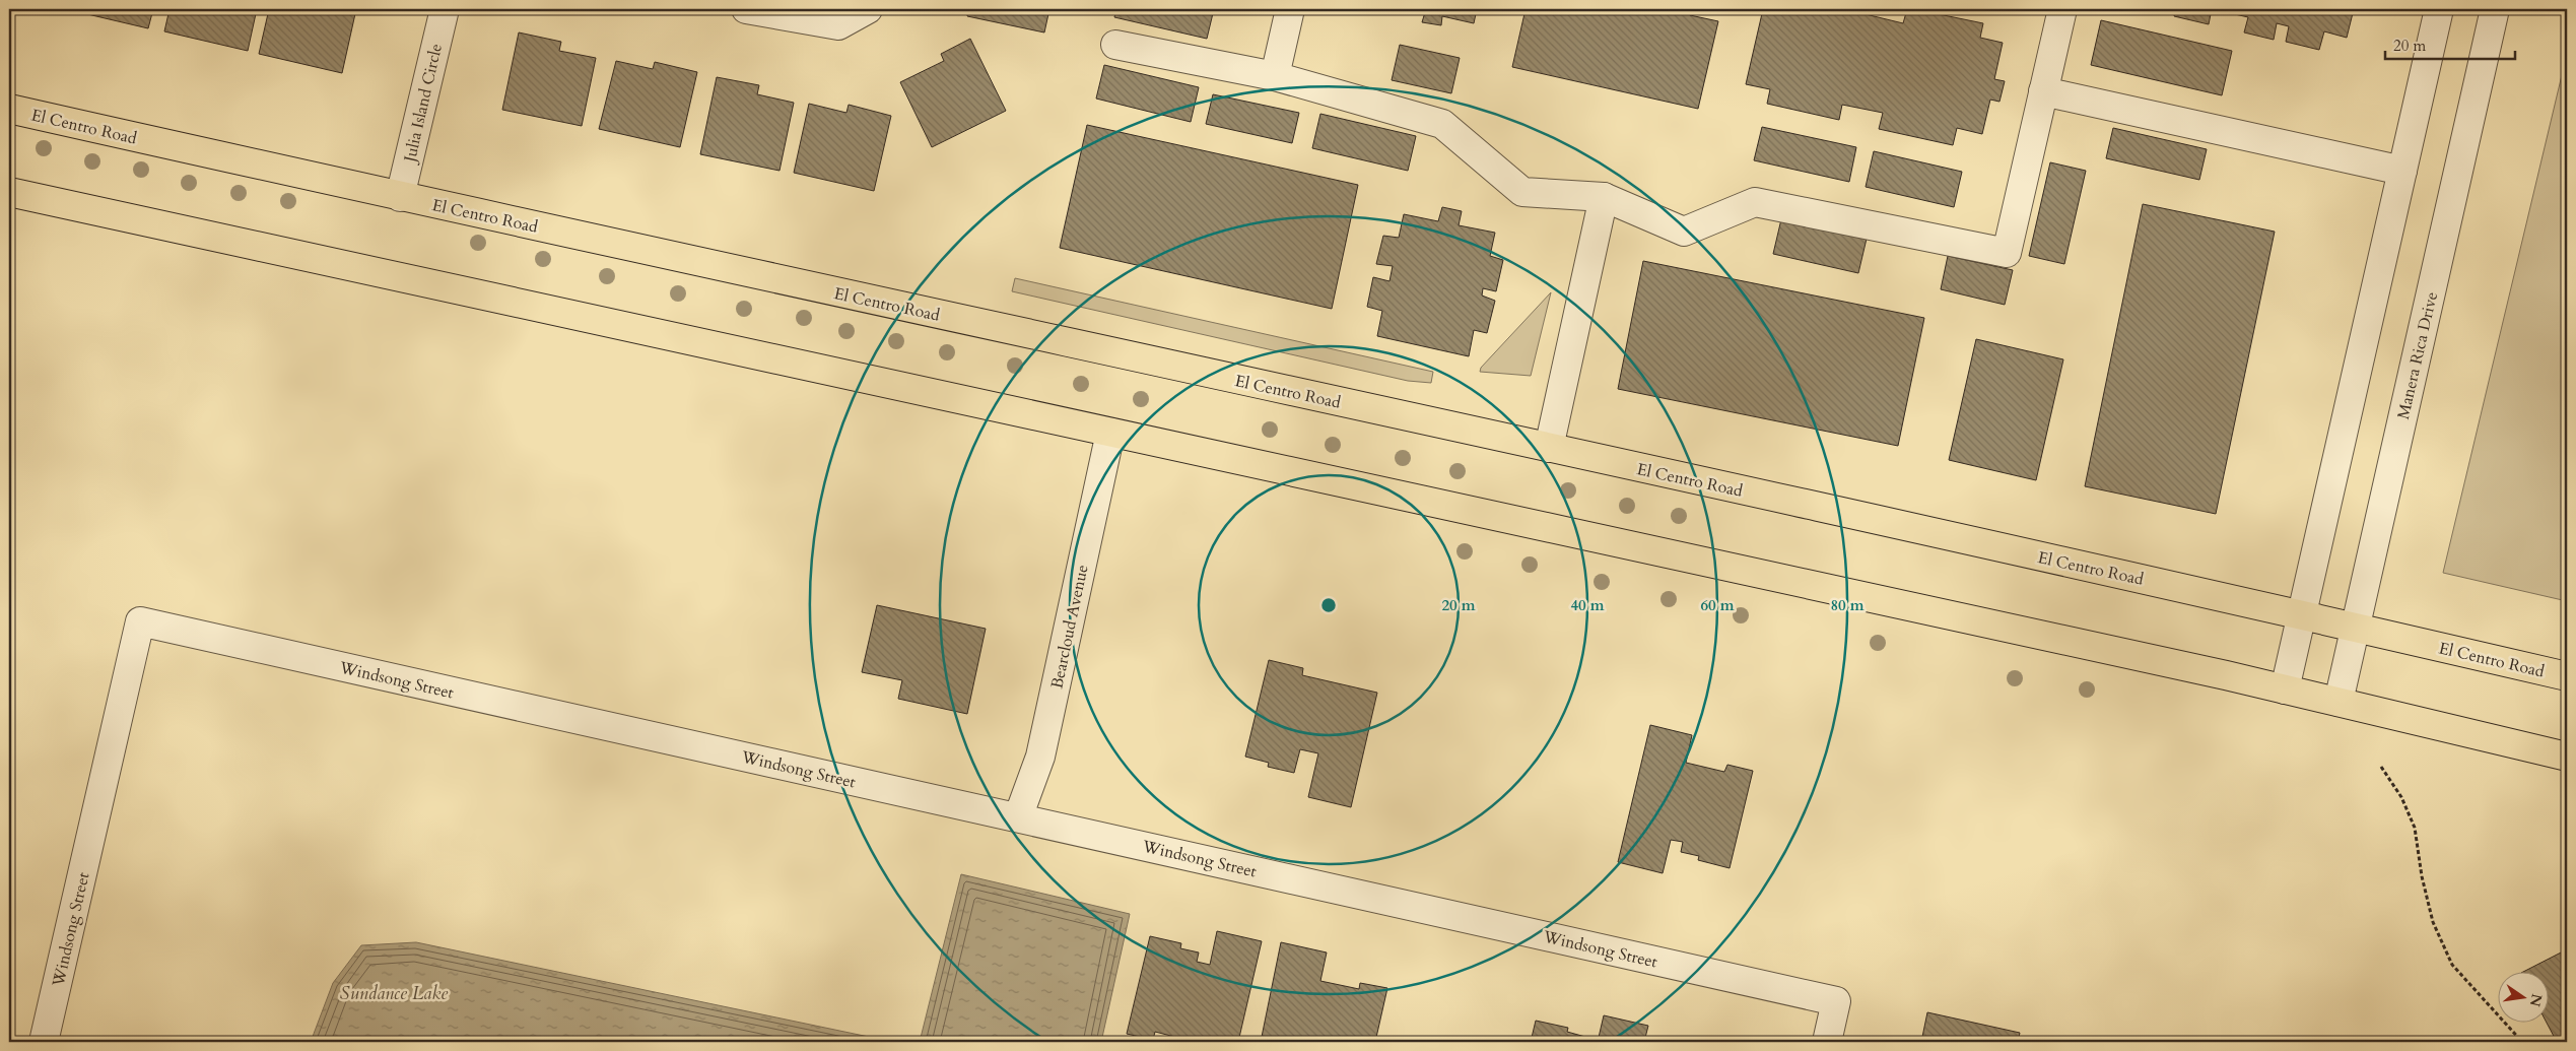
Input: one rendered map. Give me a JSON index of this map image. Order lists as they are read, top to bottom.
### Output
{
  "streets": {
    "main road": ["El Centro Road"],
    "street": [
      "Julia Island Circle",
      "Manera Rica Drive",
      "Bearcloud Avenue",
      "Windsong Street"
    ]
  },
  "crossings": [
    ["Julia Island Circle", "El Centro Road"],
    ["El Centro Road", "Manera Rica Drive"],
    ["Bearcloud Avenue", "Windsong Street"]
  ],
  "water": ["Sundance Lake"],
  "scale_bar": "20 m",
  "north": "right",
  "rings": [
    "20 m",
    "40 m",
    "60 m",
    "80 m"
  ]
}
